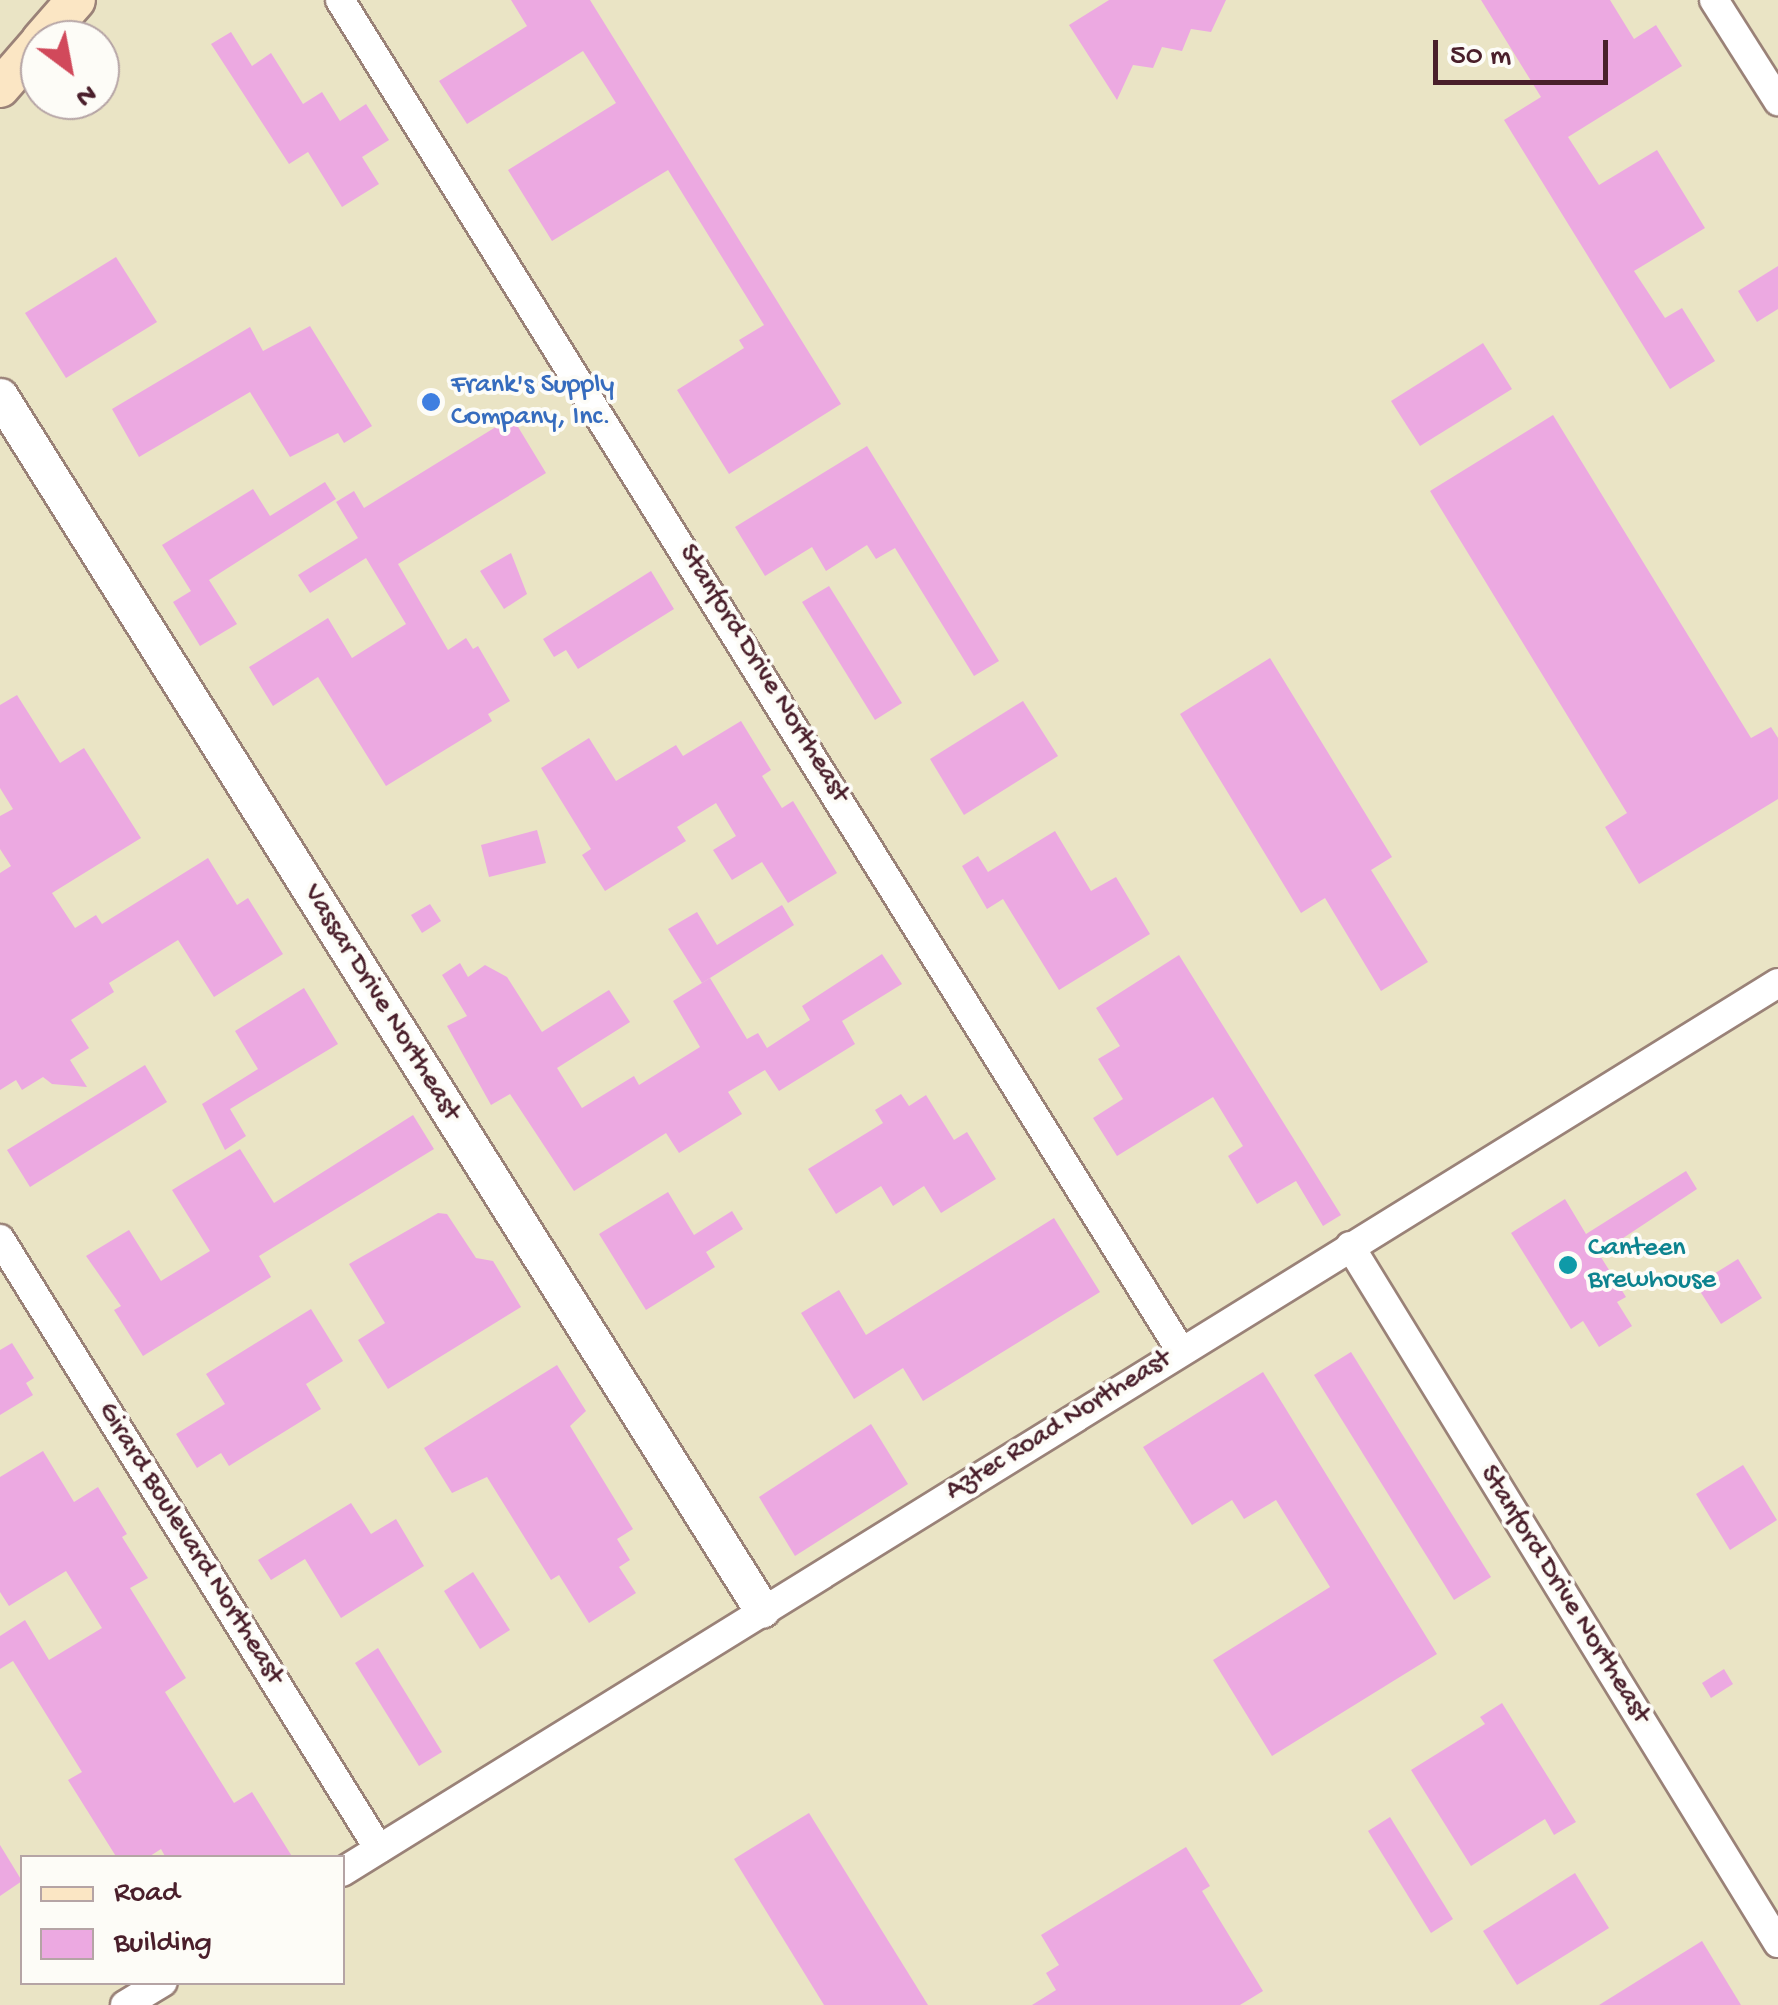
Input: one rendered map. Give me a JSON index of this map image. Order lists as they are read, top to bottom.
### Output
{
  "streets": {
    "street": [
      "Stanford Drive Northeast",
      "Vassar Drive Northeast",
      "Aztec Road Northeast",
      "Girard Boulevard Northeast"
    ]
  },
  "crossings": [
    ["Stanford Drive Northeast", "Aztec Road Northeast"],
    ["Vassar Drive Northeast", "Aztec Road Northeast"],
    ["Aztec Road Northeast", "Girard Boulevard Northeast"]
  ],
  "places": ["Frank's Supply Company, Inc.", "Canteen Brewhouse"],
  "legend": ["Road", "Building"],
  "scale_bar": "50 m",
  "north": "bottom right"
}
